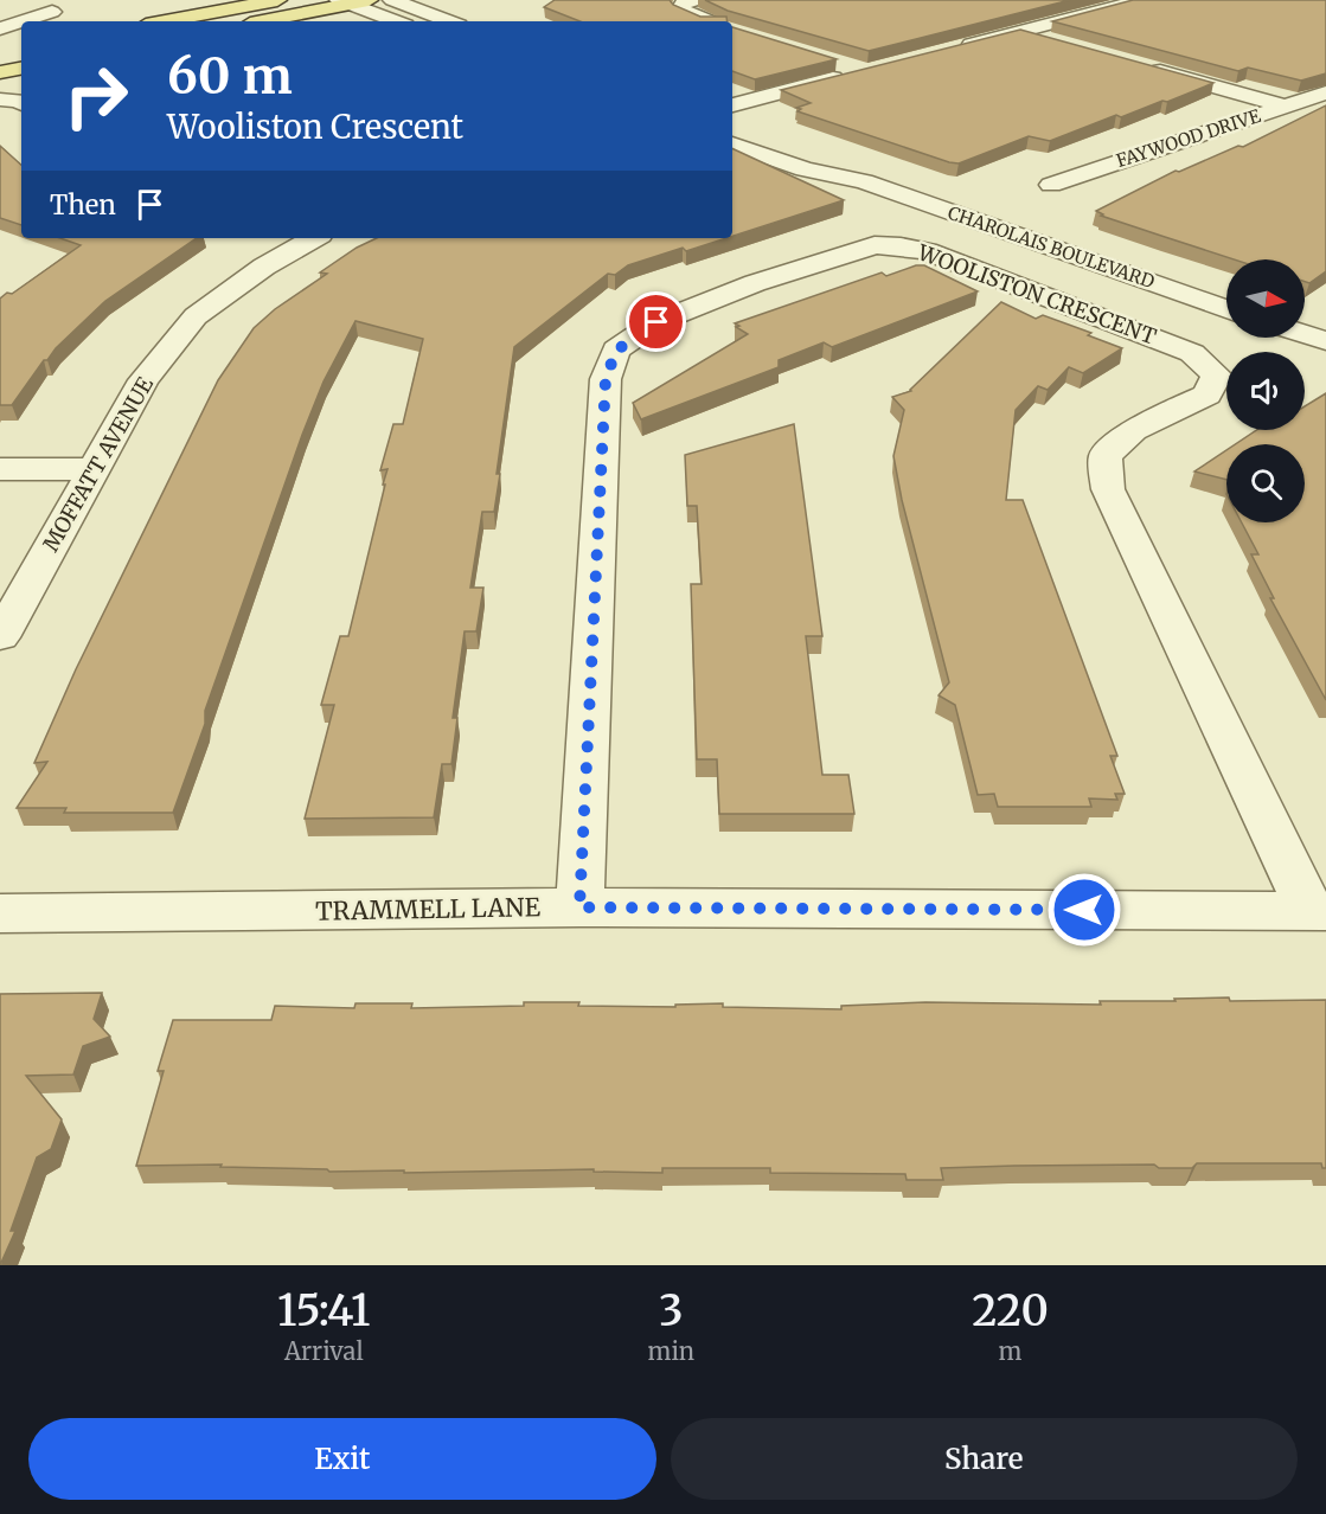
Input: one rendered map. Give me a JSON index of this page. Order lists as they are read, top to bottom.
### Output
{
  "streets": {
    "street": [
      "FAYWOOD DRIVE",
      "CHAROLAIS BOULEVARD",
      "WOOLISTON CRESCENT",
      "MOFFATT AVENUE",
      "TRAMMELL LANE"
    ]
  },
  "crossings": [
    ["WOOLISTON CRESCENT", "TRAMMELL LANE"]
  ],
  "north": "right",
  "page": {
    "turn": ["60 m", "Wooliston Crescent"],
    "then": "Then",
    "eta": [
      "15:41",
      "Arrival",
      "3",
      "min",
      "220",
      "m"
    ],
    "buttons": ["Exit", "Share"]
  }
}
